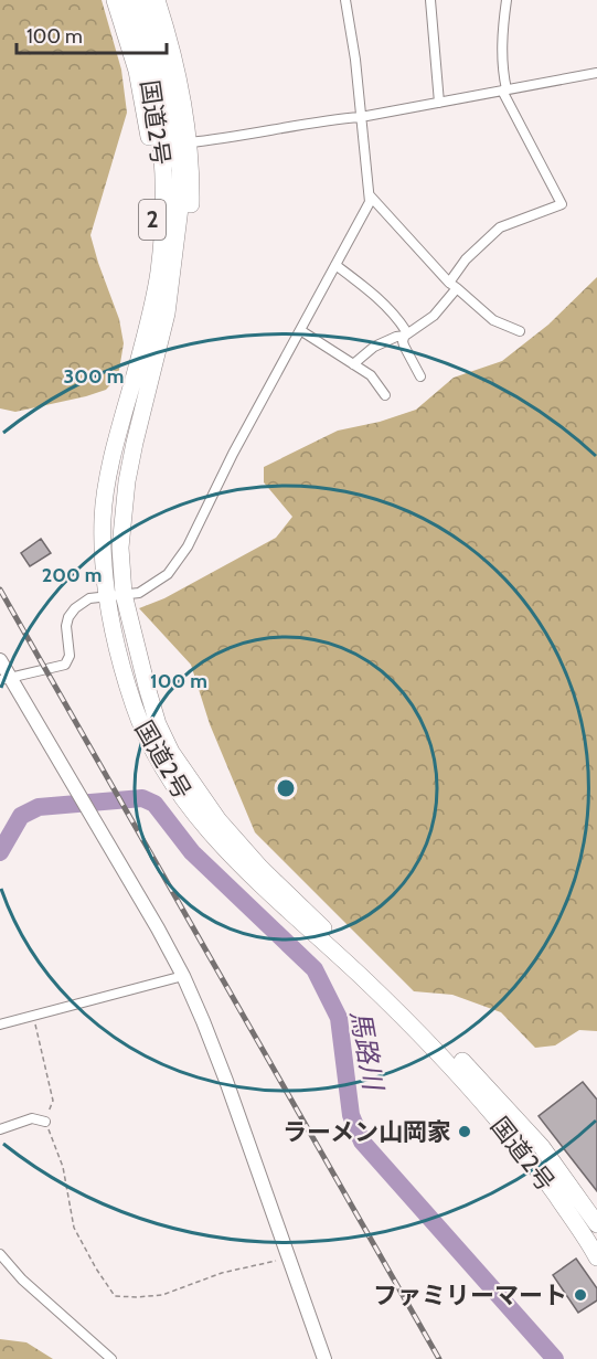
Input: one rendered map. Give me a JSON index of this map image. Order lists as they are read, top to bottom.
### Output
{
  "streets": {
    "highway": ["国道2号", "2"]
  },
  "crossings": [
    ["国道2号", "2"]
  ],
  "water": ["馬路川"],
  "places": ["ラーメン山岡家", "ファミリーマート"],
  "scale_bar": "100 m",
  "rings": ["300 m", "200 m", "100 m"]
}
